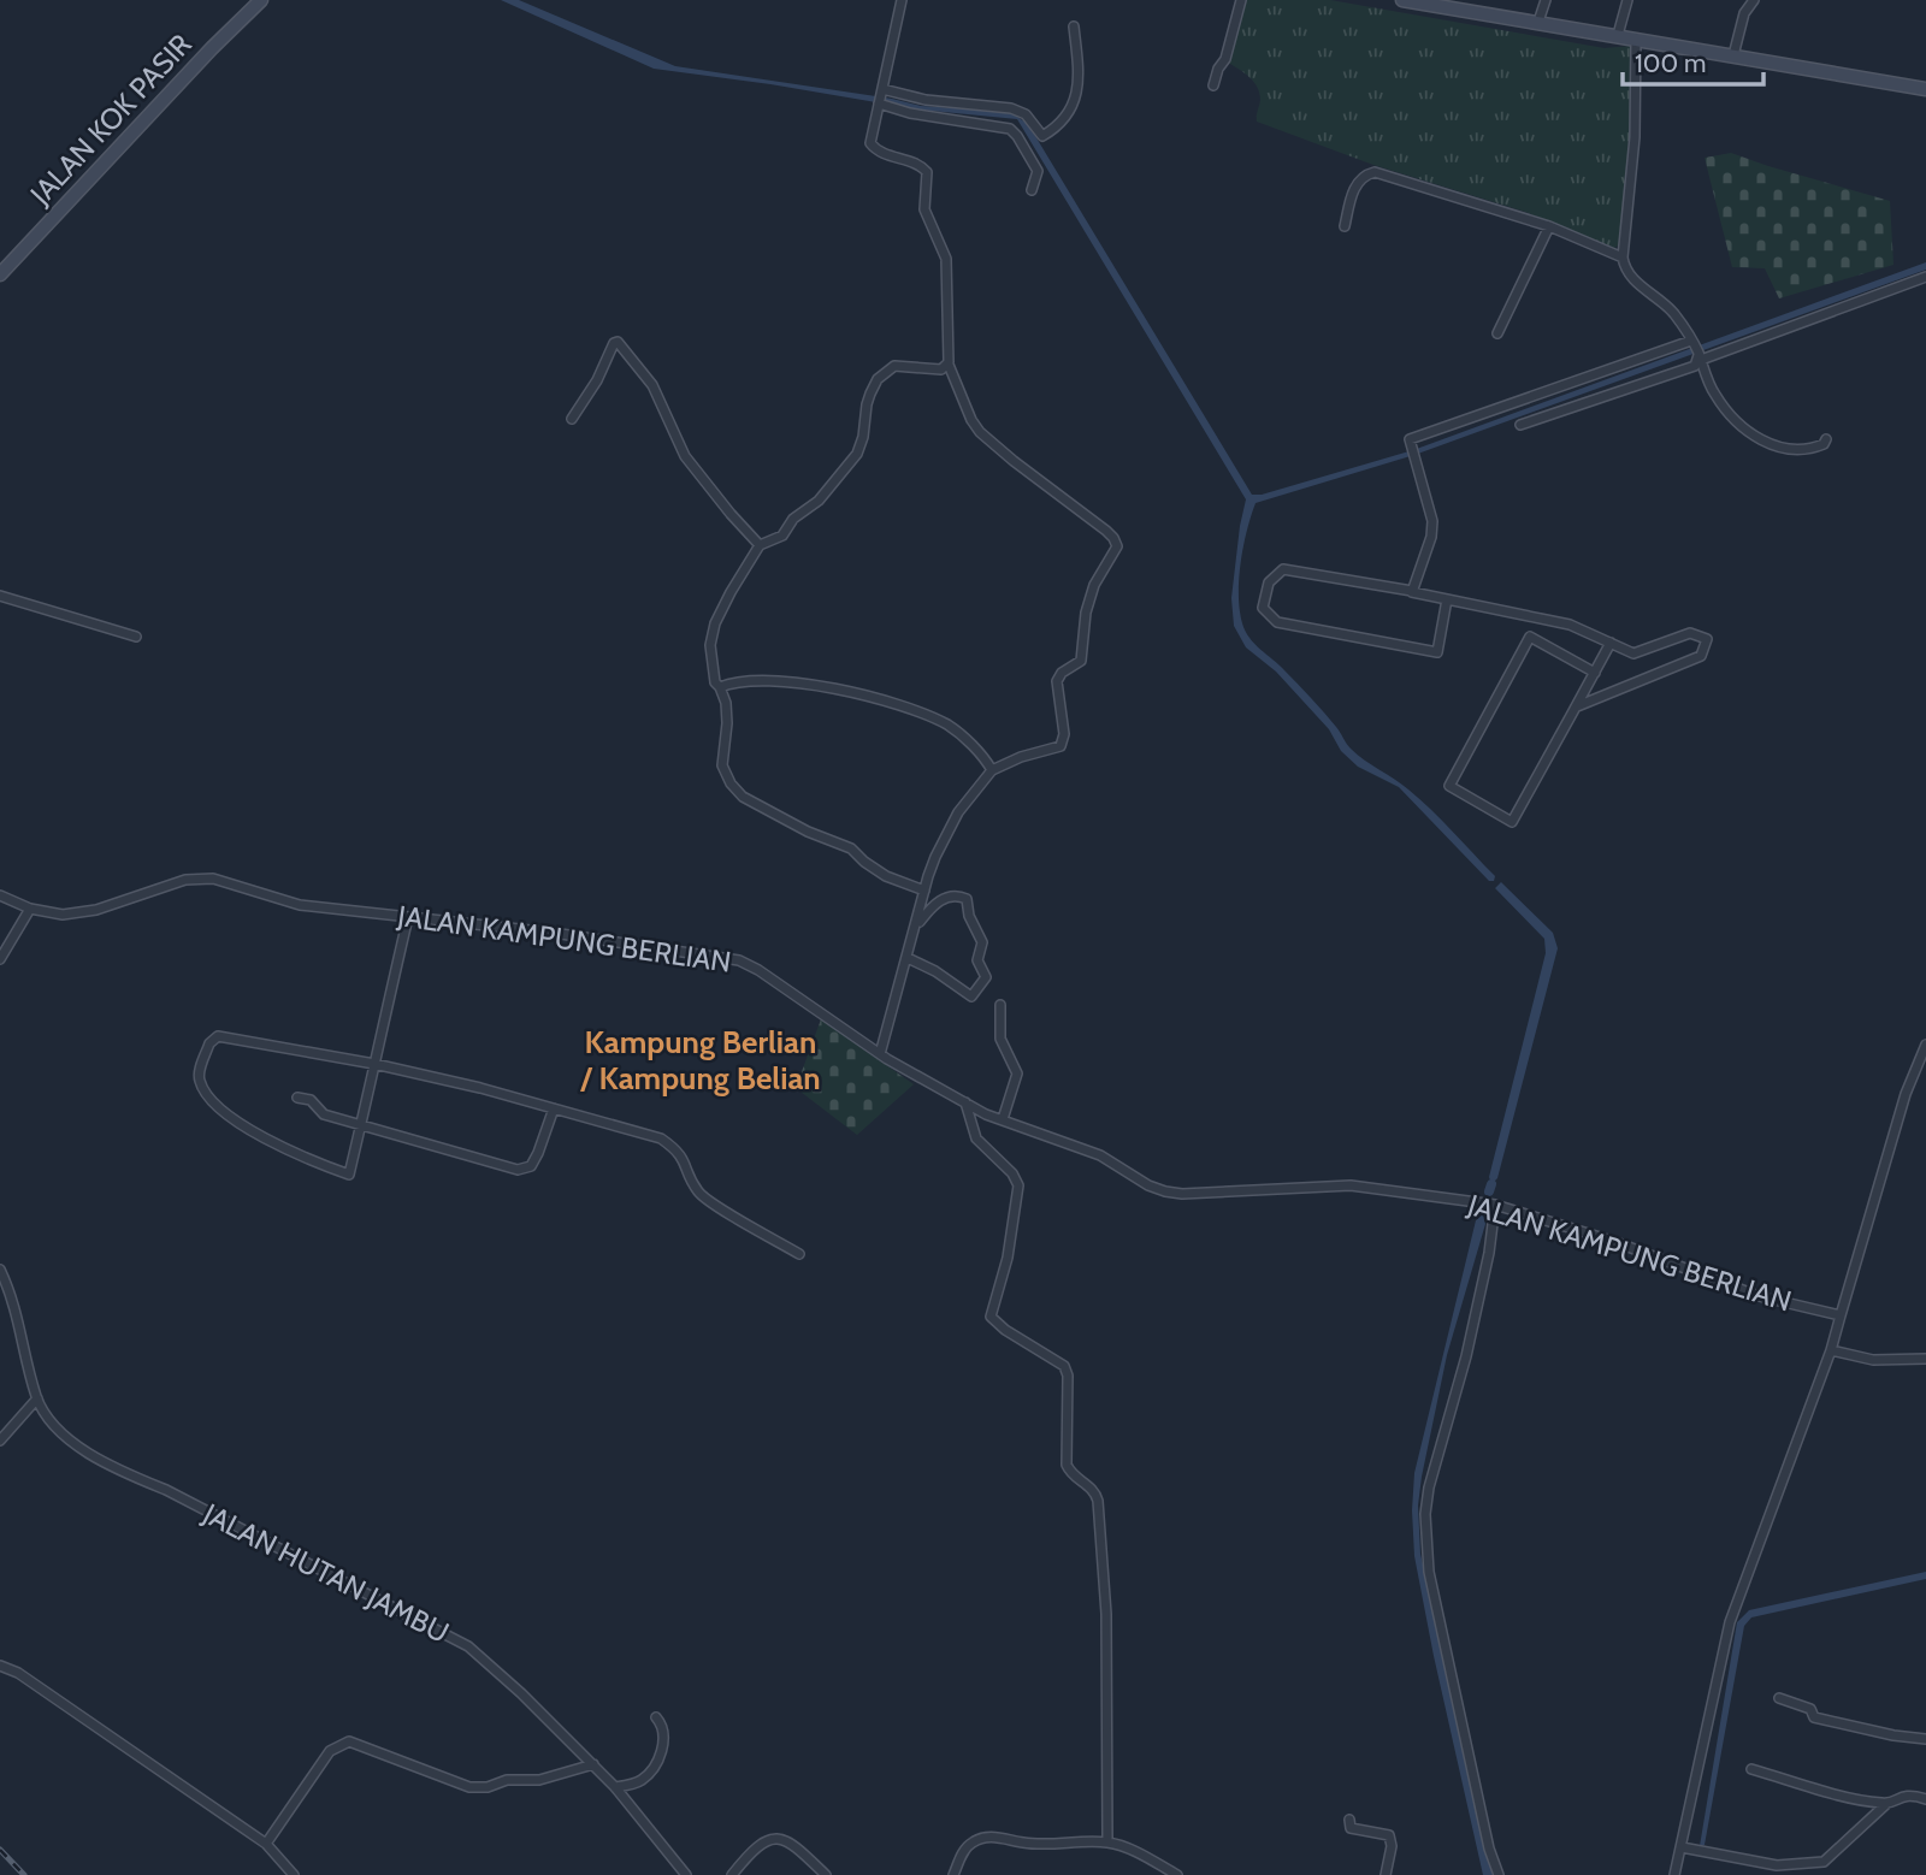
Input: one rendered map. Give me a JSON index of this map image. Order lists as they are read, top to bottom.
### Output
{
  "streets": {
    "street": ["JALAN KOK PASIR", "JALAN KAMPUNG BERLIAN", "JALAN HUTAN JAMBU"]
  },
  "districts": ["Kampung Berlian / Kampung Belian"],
  "scale_bar": "100 m"
}
